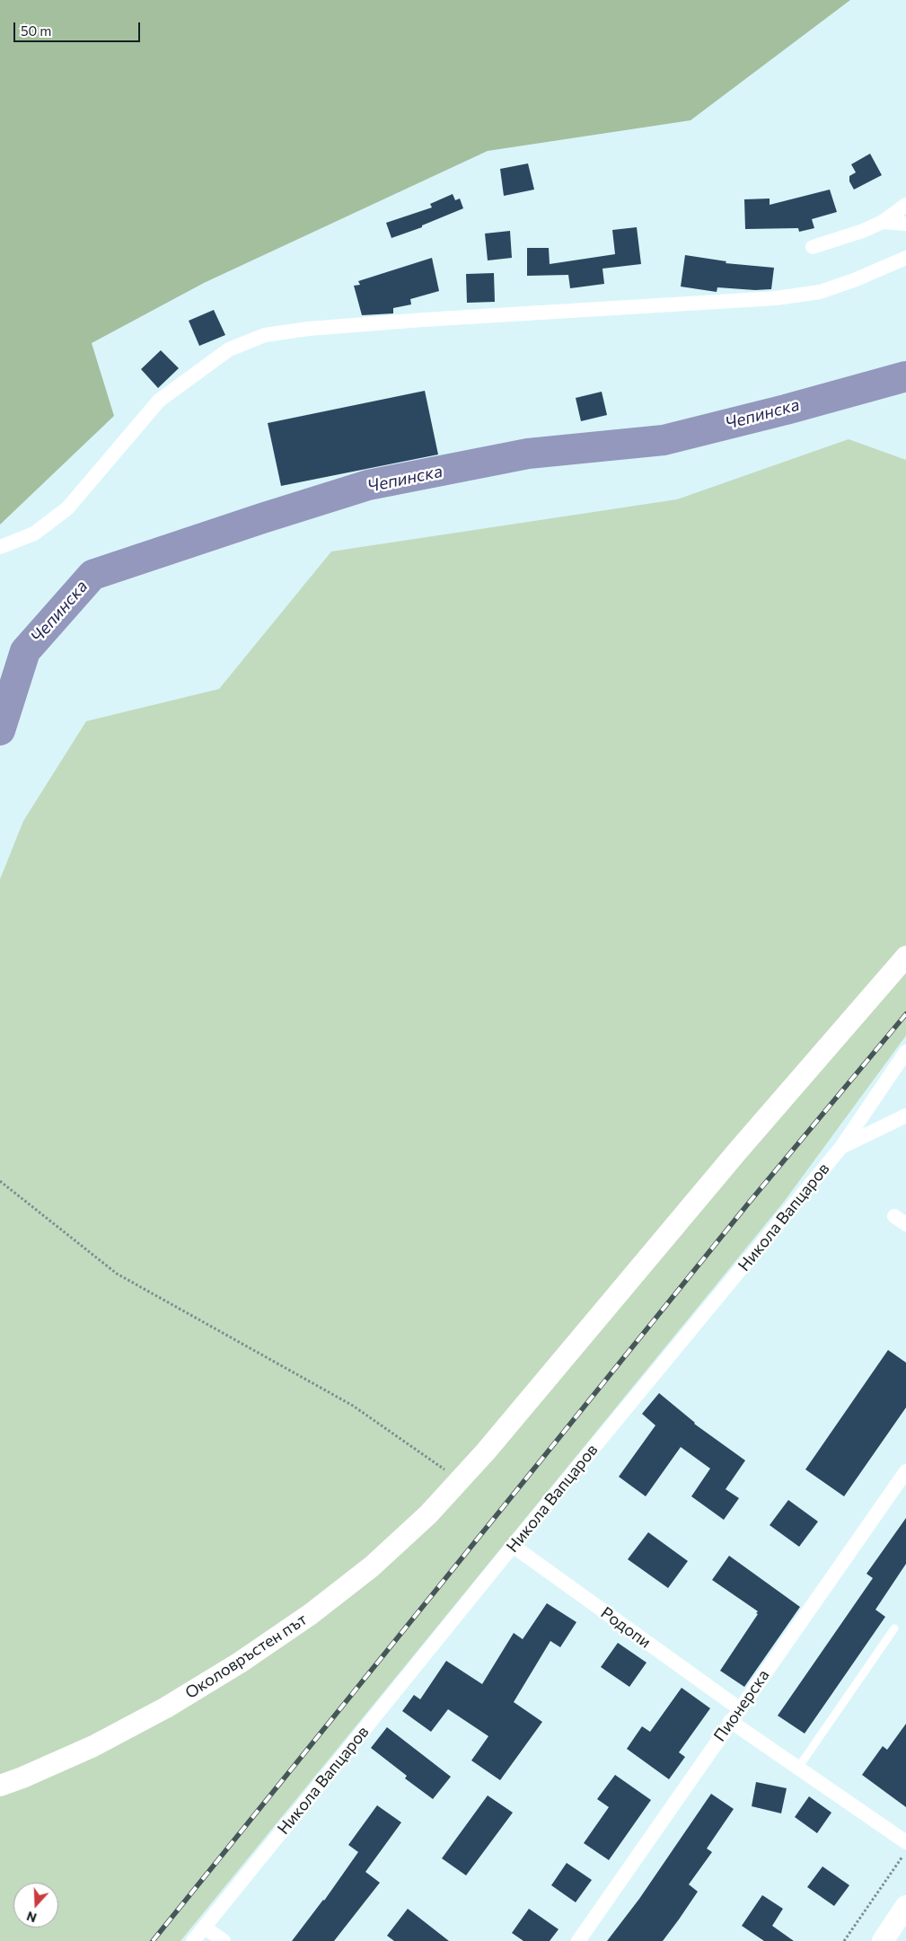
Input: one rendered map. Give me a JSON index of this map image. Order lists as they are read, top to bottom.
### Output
{
  "streets": {
    "street": [
      "Никола Вапцаров",
      "Родопи",
      "Околовръстен път",
      "Пионерска"
    ]
  },
  "crossings": [
    ["Никола Вапцаров", "Родопи"],
    ["Родопи", "Пионерска"]
  ],
  "water": ["Чепинска"],
  "scale_bar": "50 m",
  "north": "bottom"
}
